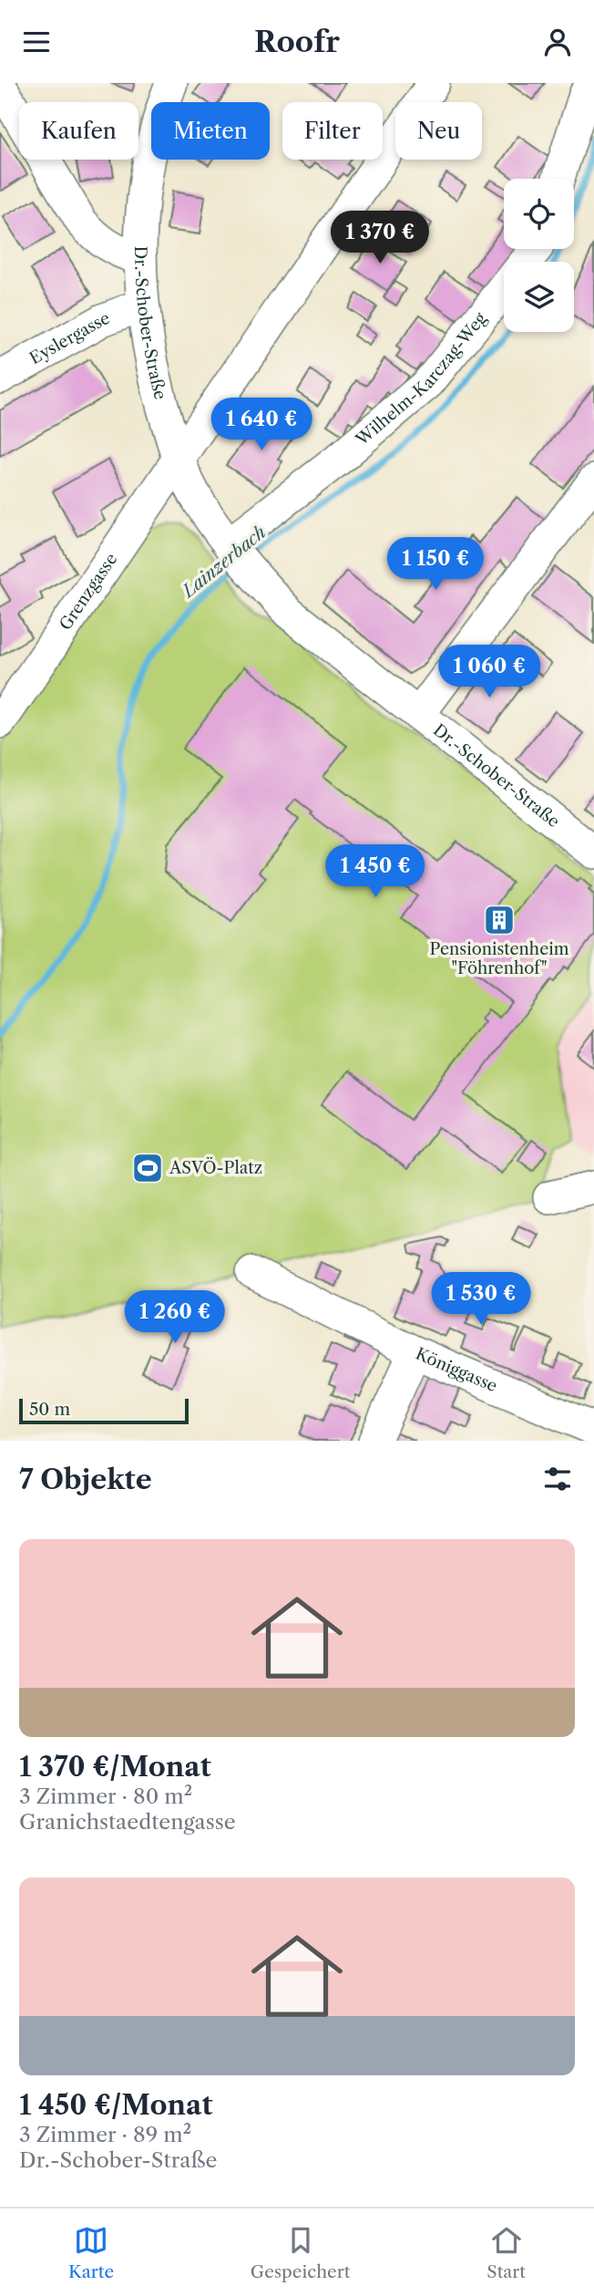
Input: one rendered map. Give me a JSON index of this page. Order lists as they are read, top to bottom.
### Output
{
  "streets": {
    "street": [
      "Dr.-Schober-Straße",
      "Eyslergasse",
      "Wilhelm-Karczag-Weg",
      "Grenzgasse",
      "Königgasse"
    ]
  },
  "crossings": [
    ["Dr.-Schober-Straße", "Eyslergasse"],
    ["Dr.-Schober-Straße", "Wilhelm-Karczag-Weg"],
    ["Dr.-Schober-Straße", "Grenzgasse"]
  ],
  "water": ["Lainzerbach"],
  "places": {
    "building": ["Pensionistenheim \"Föhrenhof\""],
    "sports": ["ASVÖ-Platz"]
  },
  "scale_bar": "50 m",
  "page": {
    "header": "Roofr",
    "chip": [
      "Kaufen",
      "Mieten",
      "Filter",
      "Neu"
    ],
    "price": [
      "1 370 €",
      "1 640 €",
      "1 150 €",
      "1 060 €",
      "1 450 €",
      "1 530 €",
      "1 260 €"
    ],
    "scale": "50 m",
    "heading": "7 Objekte",
    "list": [
      {
        "name": "1 370 €/Monat",
        "note": "3 Zimmer · 80 m² · Granichstaedtengasse"
      },
      {
        "name": "1 450 €/Monat",
        "note": "3 Zimmer · 89 m² · Dr.-Schober-Straße"
      }
    ],
    "tabs": ["Karte", "Gespeichert", "Start"]
  }
}
